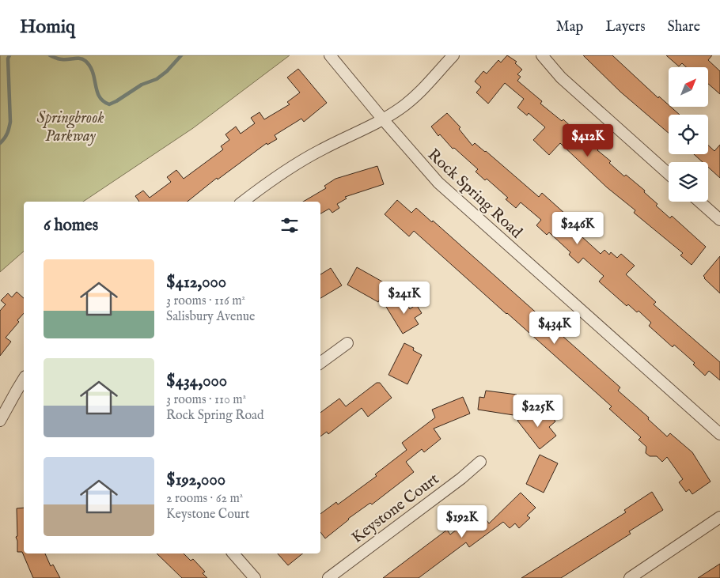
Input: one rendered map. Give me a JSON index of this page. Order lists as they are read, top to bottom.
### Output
{
  "streets": {
    "street": ["Rock Spring Road", "Keystone Court"]
  },
  "parks": ["Springbrook Parkway"],
  "north": "top right",
  "page": {
    "header": "Homiq",
    "nav": ["Map", "Layers", "Share"],
    "price": [
      "$412K",
      "$246K",
      "$241K",
      "$434K",
      "$225K",
      "$192K"
    ],
    "heading": "6 homes",
    "list": [
      {
        "name": "$412,000",
        "note": "3 rooms · 116 m² · Salisbury Avenue"
      },
      {
        "name": "$434,000",
        "note": "3 rooms · 110 m² · Rock Spring Road"
      },
      {
        "name": "$192,000",
        "note": "2 rooms · 62 m² · Keystone Court"
      }
    ]
  }
}
